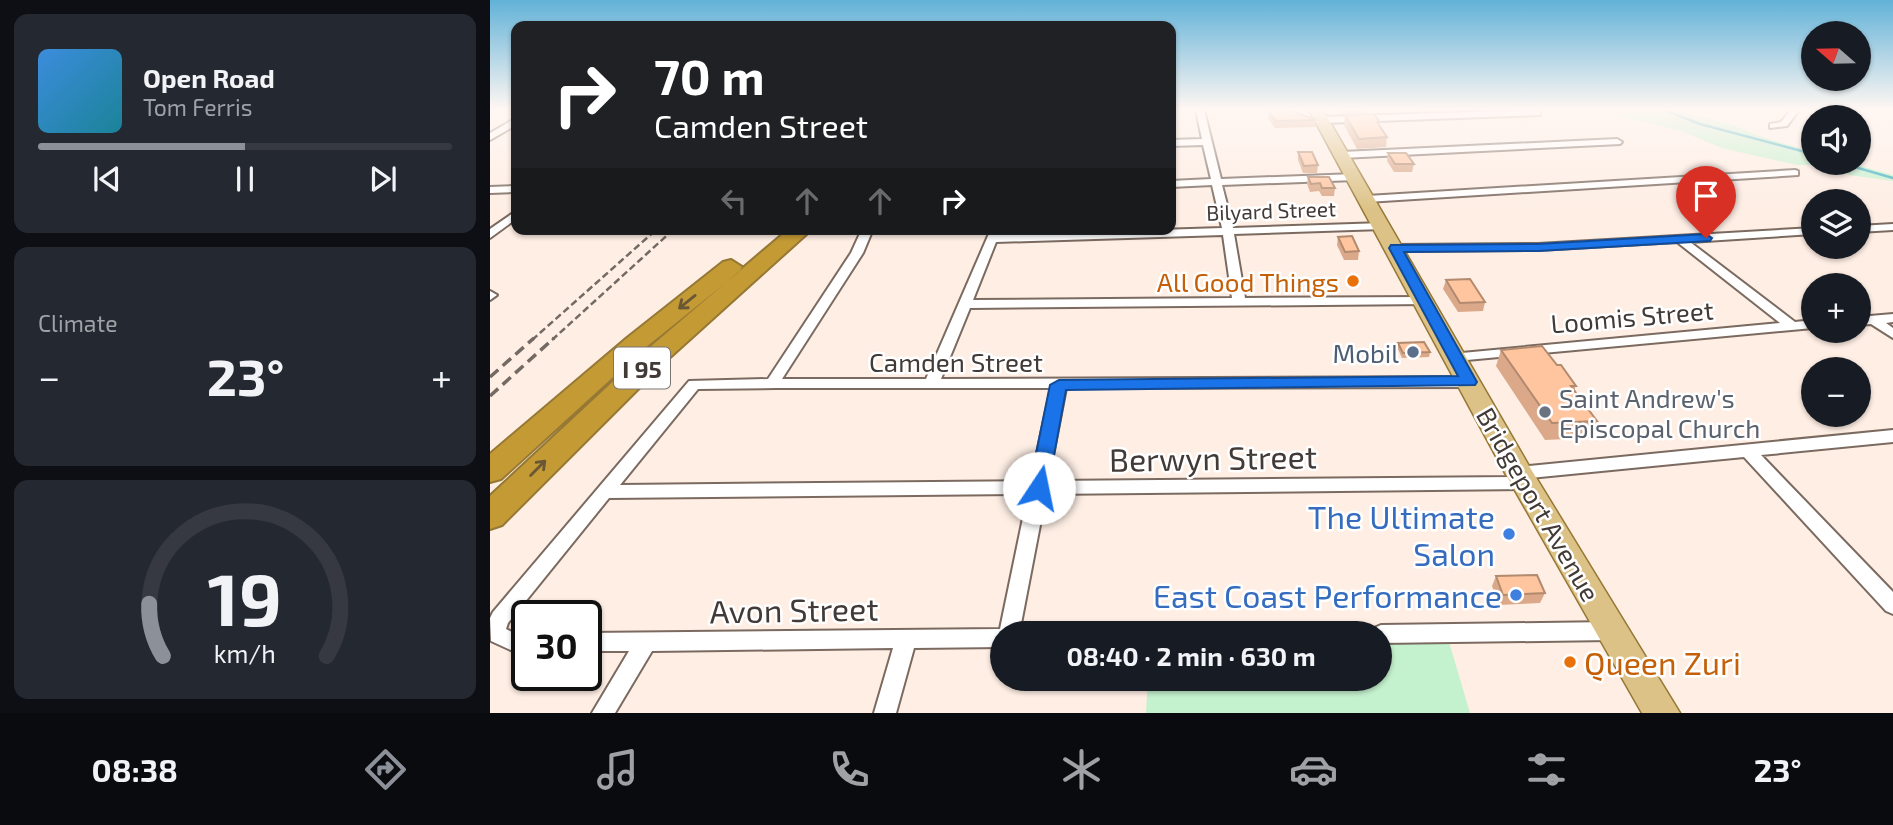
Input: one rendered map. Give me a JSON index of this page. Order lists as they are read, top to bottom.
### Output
{
  "streets": {
    "highway": ["I 95"],
    "main road": ["Bridgeport Avenue"],
    "street": [
      "Bilyard Street",
      "Loomis Street",
      "Camden Street",
      "Berwyn Street",
      "Avon Street"
    ]
  },
  "crossings": [
    ["Bilyard Street", "Bridgeport Avenue"],
    ["Loomis Street", "Bridgeport Avenue"],
    ["Camden Street", "Berwyn Street"],
    ["Camden Street", "Bridgeport Avenue"],
    ["Berwyn Street", "Bridgeport Avenue"]
  ],
  "places": [
    "All Good Things",
    "Mobil",
    "Saint Andrew's Episcopal Church",
    "The Ultimate Salon",
    "East Coast Performance",
    "Queen Zuri"
  ],
  "north": "left",
  "page": {
    "map_buttons": ["+", "−"],
    "turn": ["70 m", "Camden Street"],
    "song": ["Open Road", "Tom Ferris"],
    "tile": "Climate",
    "heat": ["−", "23°", "+"],
    "limit": "30",
    "trip": "08:40 · 2 min · 630 m",
    "tabs": ["08:38", "23°"],
    "gauge": ["19", "km/h"]
  }
}
